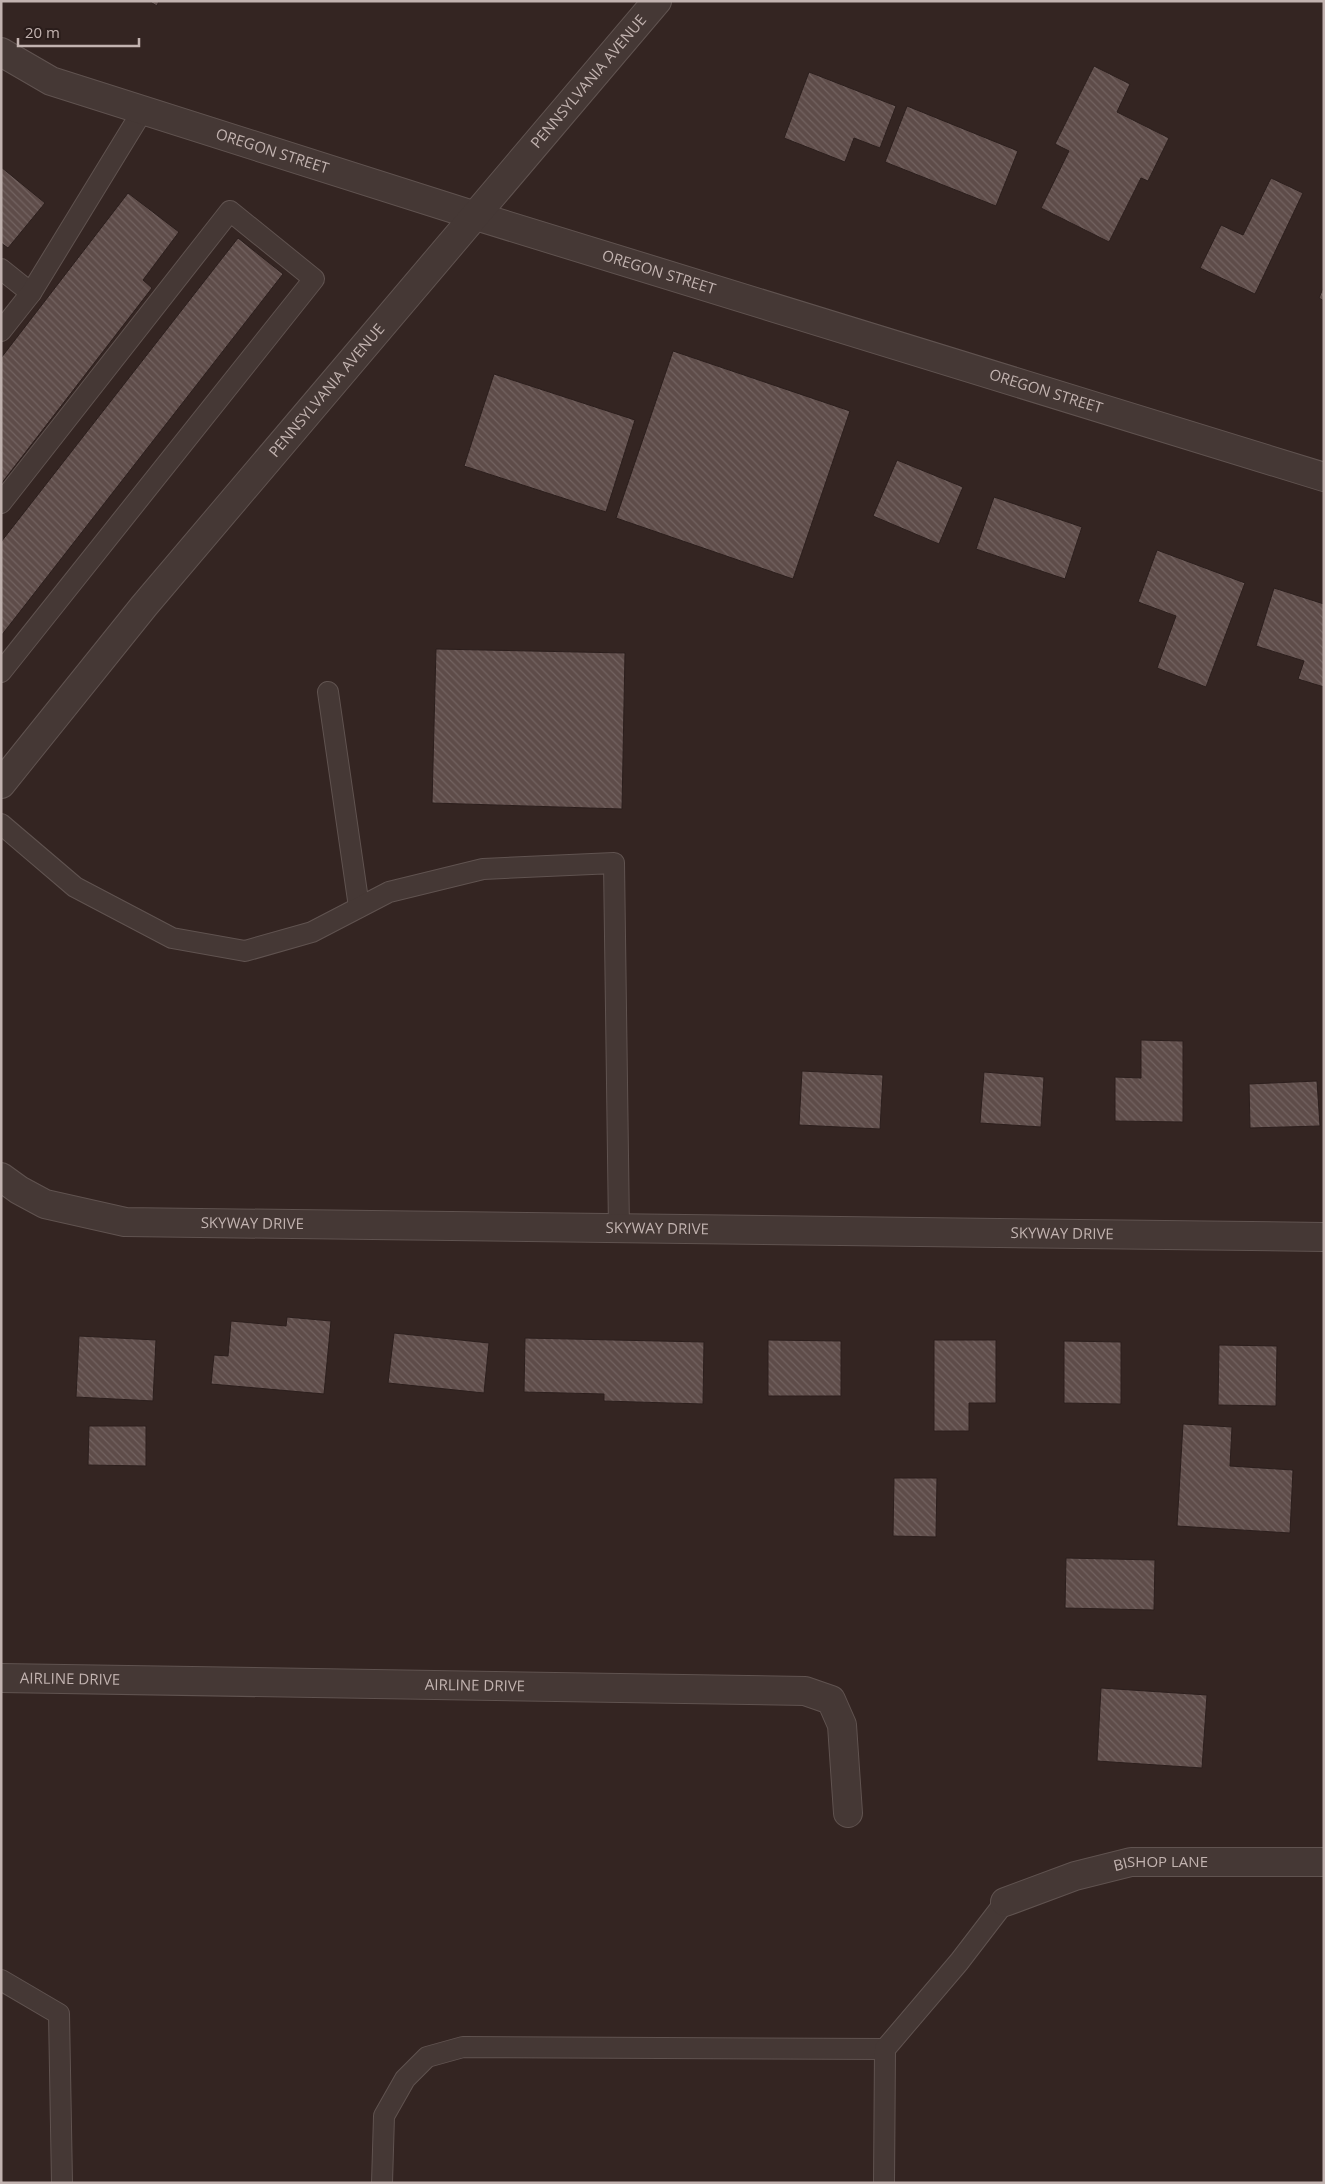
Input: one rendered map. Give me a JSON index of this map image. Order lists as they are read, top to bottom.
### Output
{
  "streets": {
    "street": [
      "PENNSYLVANIA AVENUE",
      "OREGON STREET",
      "SKYWAY DRIVE",
      "AIRLINE DRIVE",
      "BISHOP LANE"
    ]
  },
  "crossings": [
    ["PENNSYLVANIA AVENUE", "OREGON STREET"]
  ],
  "scale_bar": "20 m"
}
